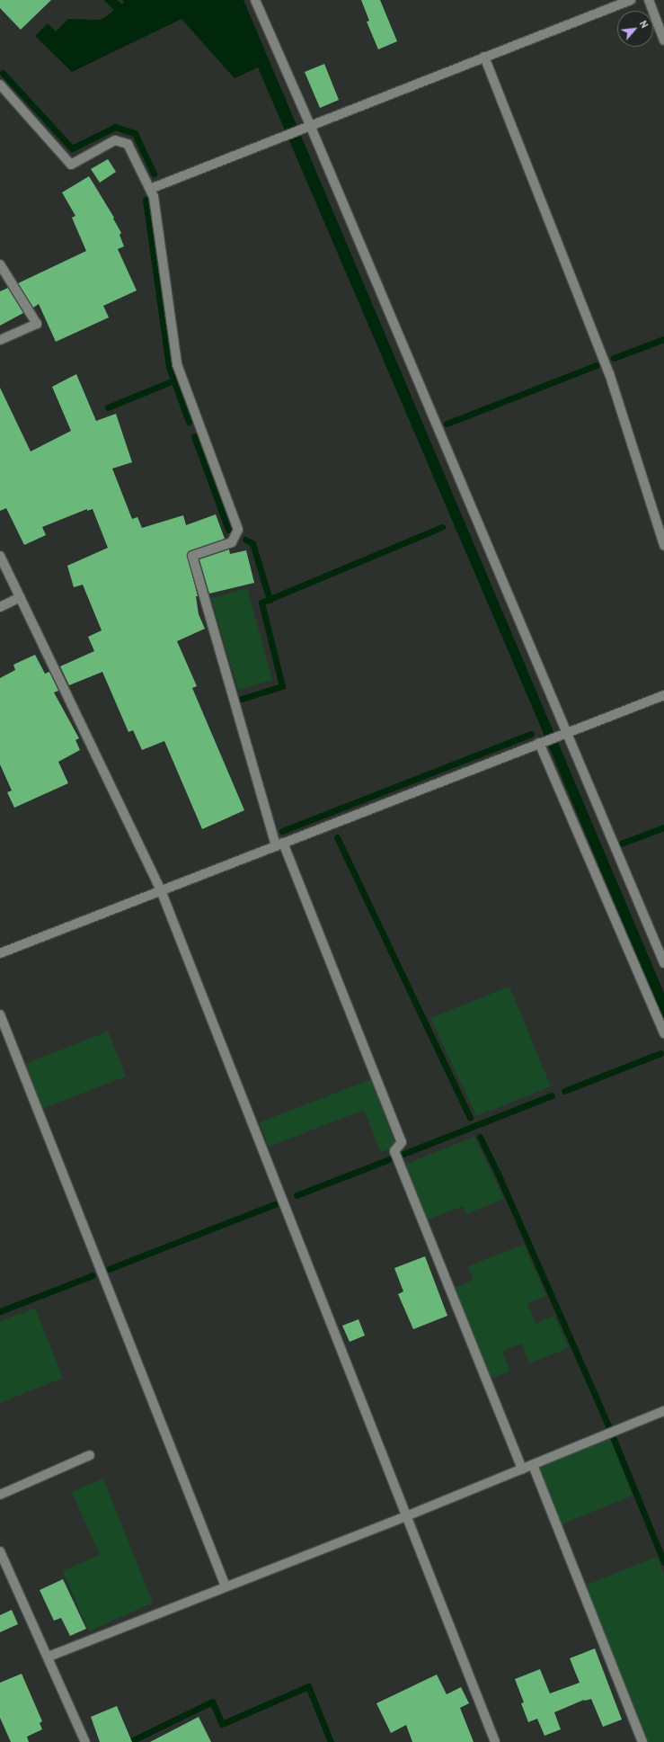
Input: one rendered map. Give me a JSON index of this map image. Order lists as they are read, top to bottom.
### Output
{
  "north": "top right"
}
